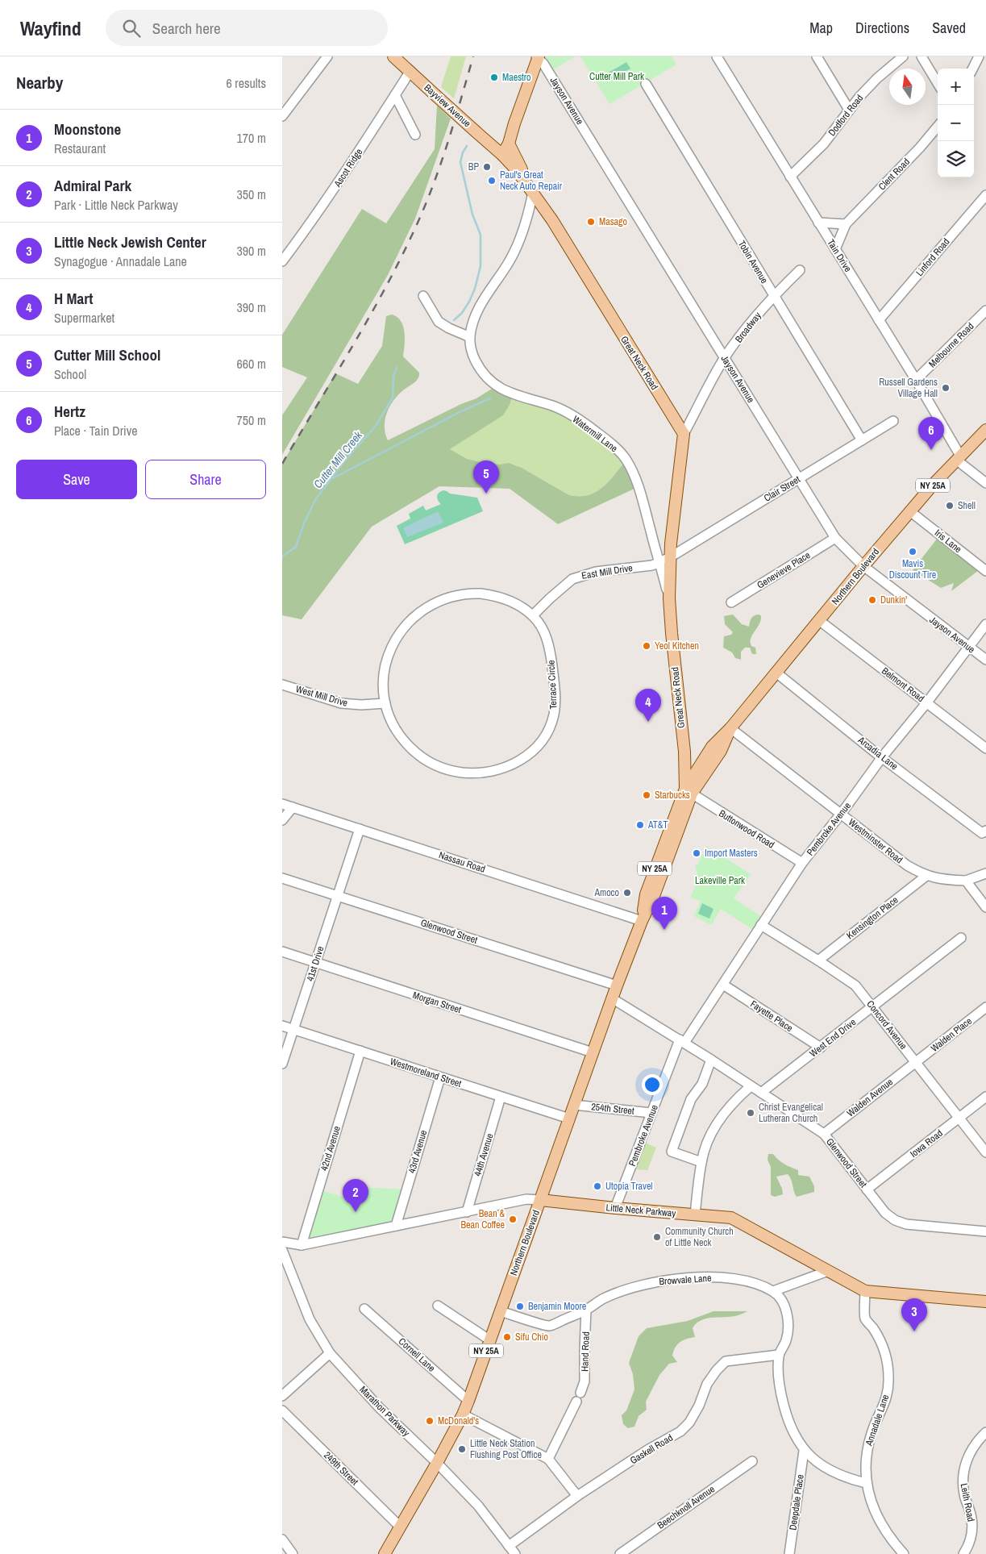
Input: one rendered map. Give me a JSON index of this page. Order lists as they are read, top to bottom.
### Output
{
  "streets": {
    "main road": [
      "Bayview Avenue",
      "Great Neck Road",
      "NY 25A",
      "Northern Boulevard",
      "Little Neck Parkway"
    ],
    "street": [
      "Jayson Avenue",
      "Dodford Road",
      "Ascot Ridge",
      "Clent Road",
      "Tain Drive",
      "Linford Road",
      "Tobin Avenue",
      "Broadway",
      "Melbourne Road",
      "Watermill Lane",
      "Clair Street",
      "Iris Lane",
      "Genevieve Place",
      "East Mill Drive",
      "Terrace Circle",
      "Belmont Road",
      "West Mill Drive",
      "Arcadia Lane",
      "Buttonwood Road",
      "Pembroke Avenue",
      "Westminster Road",
      "Nassau Road",
      "Kensington Place",
      "Glenwood Street",
      "41st Drive",
      "Morgan Street",
      "Fayette Place",
      "Concord Avenue",
      "Walden Place",
      "West End Drive",
      "Westmoreland Street",
      "Walden Avenue",
      "254th Street",
      "Iowa Road",
      "42nd Avenue",
      "43rd Avenue",
      "44th Avenue",
      "Browvale Lane",
      "Hand Road",
      "Cornell Lane",
      "Marathon Parkway",
      "Annadale Lane",
      "Gaskell Road",
      "249th Street",
      "Deepdale Place",
      "Leith Road",
      "Beechknoll Avenue"
    ]
  },
  "crossings": [
    ["Jayson Avenue", "Broadway"],
    ["Jayson Avenue", "Clair Street"],
    ["Jayson Avenue", "Genevieve Place"],
    ["Jayson Avenue", "Northern Boulevard"],
    ["Jayson Avenue", "Pembroke Avenue"],
    ["Bayview Avenue", "Ascot Ridge"],
    ["Bayview Avenue", "Great Neck Road"],
    ["Dodford Road", "Tain Drive"],
    ["Clent Road", "Tain Drive"],
    ["Tain Drive", "Linford Road"],
    ["Tain Drive", "Melbourne Road"],
    ["Tain Drive", "Northern Boulevard"],
    ["Tobin Avenue", "Broadway"],
    ["Tobin Avenue", "Clair Street"],
    ["Broadway", "Great Neck Road"],
    ["Great Neck Road", "Watermill Lane"],
    ["Great Neck Road", "Clair Street"],
    ["Great Neck Road", "East Mill Drive"],
    ["Great Neck Road", "Northern Boulevard"],
    ["Great Neck Road", "Buttonwood Road"],
    ["Watermill Lane", "East Mill Drive"],
    ["Clair Street", "East Mill Drive"],
    ["Iris Lane", "Northern Boulevard"],
    ["East Mill Drive", "Terrace Circle"],
    ["Northern Boulevard", "Belmont Road"],
    ["Northern Boulevard", "Arcadia Lane"],
    ["Northern Boulevard", "Buttonwood Road"],
    ["Northern Boulevard", "Westminster Road"],
    ["Northern Boulevard", "Nassau Road"],
    ["Northern Boulevard", "Glenwood Street"],
    ["Northern Boulevard", "Morgan Street"],
    ["Northern Boulevard", "Westmoreland Street"],
    ["Northern Boulevard", "254th Street"],
    ["Northern Boulevard", "Little Neck Parkway"],
    ["Northern Boulevard", "Browvale Lane"],
    ["Northern Boulevard", "Cornell Lane"],
    ["Northern Boulevard", "Marathon Parkway"],
    ["Northern Boulevard", "249th Street"],
    ["Terrace Circle", "West Mill Drive"],
    ["Belmont Road", "Pembroke Avenue"],
    ["Arcadia Lane", "Pembroke Avenue"],
    ["Buttonwood Road", "Pembroke Avenue"],
    ["Pembroke Avenue", "Westminster Road"],
    ["Pembroke Avenue", "Glenwood Street"],
    ["Pembroke Avenue", "Fayette Place"],
    ["Pembroke Avenue", "Concord Avenue"],
    ["Pembroke Avenue", "254th Street"],
    ["Pembroke Avenue", "Little Neck Parkway"],
    ["Westminster Road", "Kensington Place"],
    ["Nassau Road", "41st Drive"],
    ["Kensington Place", "Concord Avenue"],
    ["Glenwood Street", "41st Drive"],
    ["Glenwood Street", "West End Drive"],
    ["Glenwood Street", "Walden Avenue"],
    ["Glenwood Street", "Iowa Road"],
    ["41st Drive", "Morgan Street"],
    ["41st Drive", "Westmoreland Street"],
    ["Fayette Place", "West End Drive"],
    ["Concord Avenue", "Walden Place"],
    ["Concord Avenue", "West End Drive"],
    ["Concord Avenue", "Walden Avenue"],
    ["Concord Avenue", "Iowa Road"],
    ["Walden Place", "Walden Avenue"],
    ["Westmoreland Street", "42nd Avenue"],
    ["Westmoreland Street", "43rd Avenue"],
    ["Westmoreland Street", "44th Avenue"],
    ["42nd Avenue", "Little Neck Parkway"],
    ["43rd Avenue", "Little Neck Parkway"],
    ["44th Avenue", "Little Neck Parkway"],
    ["Little Neck Parkway", "Annadale Lane"],
    ["Browvale Lane", "Hand Road"],
    ["Marathon Parkway", "Gaskell Road"]
  ],
  "water": ["Cutter Mill Creek"],
  "parks": ["Cutter Mill Park", "Lakeville Park"],
  "places": [
    "Maestro",
    "BP",
    "Paul's Great Neck Auto Repair",
    "Masago",
    "Russell Gardens Village Hall",
    "Shell",
    "Mavis Discount Tire",
    "Dunkin'",
    "Yeol Kitchen",
    "Starbucks",
    "AT&T",
    "Import Masters",
    "Amoco",
    "Christ Evangelical Lutheran Church",
    "Utopia Travel",
    "Bean & Bean Coffee",
    "Community Church of Little Neck",
    "Benjamin Moore",
    "Sifu Chio",
    "McDonald's",
    "Little Neck Station Flushing Post Office"
  ],
  "north": "top",
  "page": {
    "header": "Wayfind",
    "search": "Search here",
    "nav": ["Map", "Directions", "Saved"],
    "heading": ["Nearby", "6 results"],
    "map_buttons": ["+", "−"],
    "list": [
      {
        "mark": "1",
        "name": "Moonstone",
        "note": "Restaurant",
        "value": "170 m"
      },
      {
        "mark": "2",
        "name": "Admiral Park",
        "note": "Park · Little Neck Parkway",
        "value": "350 m"
      },
      {
        "mark": "3",
        "name": "Little Neck Jewish Center",
        "note": "Synagogue · Annadale Lane",
        "value": "390 m"
      },
      {
        "mark": "4",
        "name": "H Mart",
        "note": "Supermarket",
        "value": "390 m"
      },
      {
        "mark": "5",
        "name": "Cutter Mill School",
        "note": "School",
        "value": "660 m"
      },
      {
        "mark": "6",
        "name": "Hertz",
        "note": "Place · Tain Drive",
        "value": "750 m"
      }
    ],
    "pins": [
      "6",
      "5",
      "4",
      "1",
      "2",
      "3"
    ],
    "buttons": ["Save", "Share"]
  }
}
